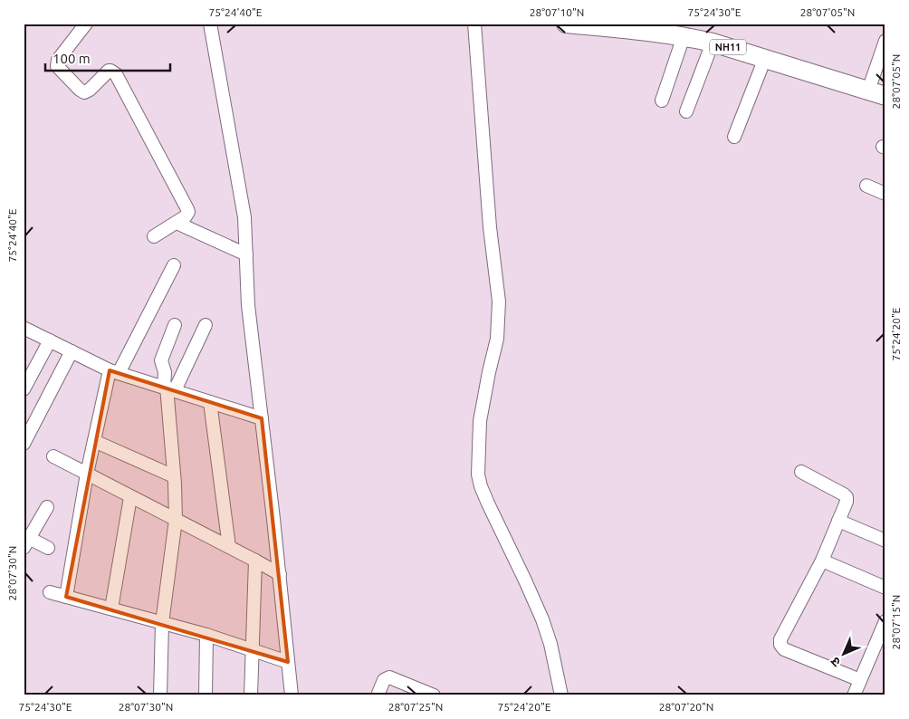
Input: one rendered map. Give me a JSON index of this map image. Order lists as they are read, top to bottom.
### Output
{
  "streets": {
    "highway": ["NH11"]
  },
  "scale_bar": "100 m",
  "north": "bottom left",
  "coordinates": [
    "75°24'40\"E",
    "28°07'10\"N",
    "75°24'30\"E",
    "28°07'05\"N",
    "75°24'20\"E",
    "28°07'30\"N",
    "28°07'15\"N",
    "28°07'25\"N",
    "28°07'20\"N"
  ]
}
